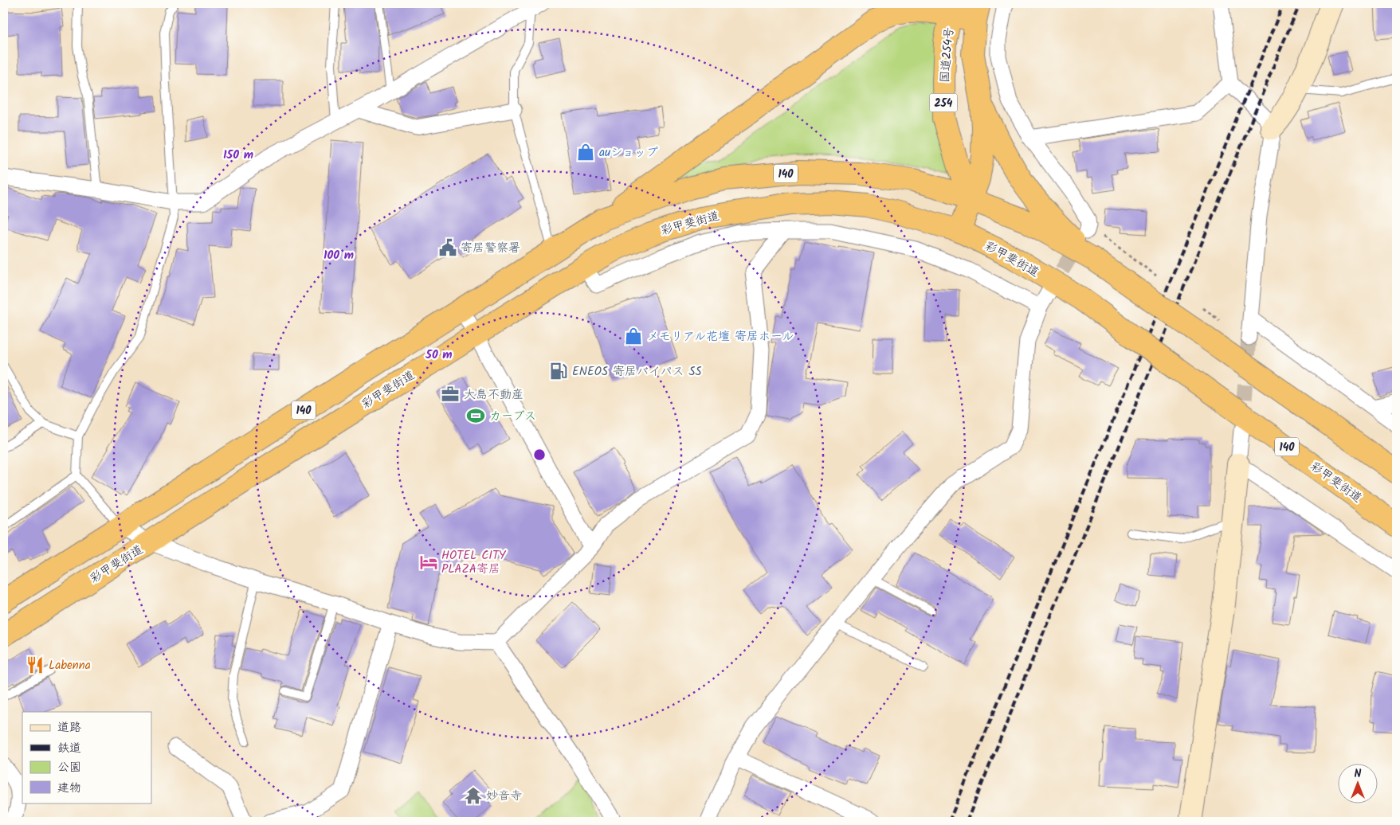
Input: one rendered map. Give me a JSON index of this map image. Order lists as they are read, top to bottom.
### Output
{
  "streets": {
    "highway": [
      "国道254号",
      "254",
      "140",
      "彩甲斐街道"
    ]
  },
  "crossings": [
    ["国道254号", "140"]
  ],
  "places": {
    "shop": ["auショップ", "メモリアル花壇 寄居ホール"],
    "public building": ["寄居警察署"],
    "fuel station": ["ENEOS 寄居バイパス SS"],
    "office": ["大島不動産"],
    "sports": ["カーブス"],
    "hotel": ["HOTEL CITY PLAZA寄居"],
    "restaurant": ["Labenna"],
    "temple": ["妙音寺"]
  },
  "legend": [
    "道路",
    "鉄道",
    "公園",
    "建物"
  ],
  "north": "top",
  "rings": ["150 m", "100 m", "50 m"]
}
